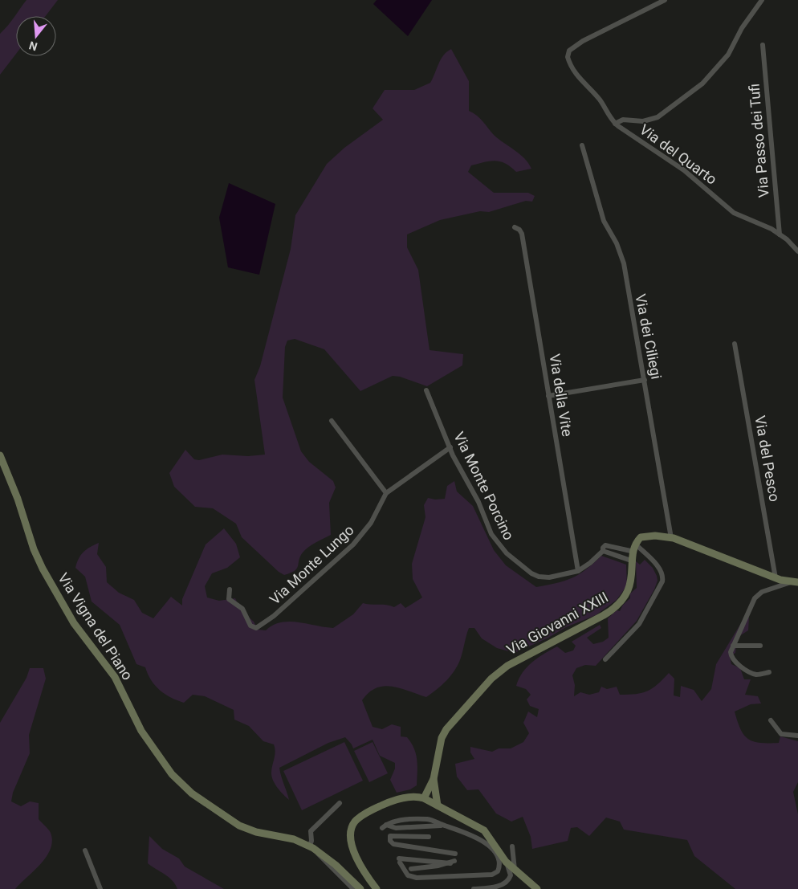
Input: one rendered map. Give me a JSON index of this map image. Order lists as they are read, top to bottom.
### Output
{
  "streets": {
    "main road": ["Via Giovanni XXIII", "Via Vigna del Piano"],
    "street": [
      "Via Passo dei Tufi",
      "Via del Quarto",
      "Via dei Ciliegi",
      "Via della Vite",
      "Via del Pesco",
      "Via Monte Porcino",
      "Via Monte Lungo"
    ]
  },
  "crossings": [
    ["Via Passo dei Tufi", "Via del Quarto"],
    ["Via della Vite", "Via Monte Porcino"],
    ["Via Monte Porcino", "Via Monte Lungo"]
  ],
  "north": "bottom"
}
